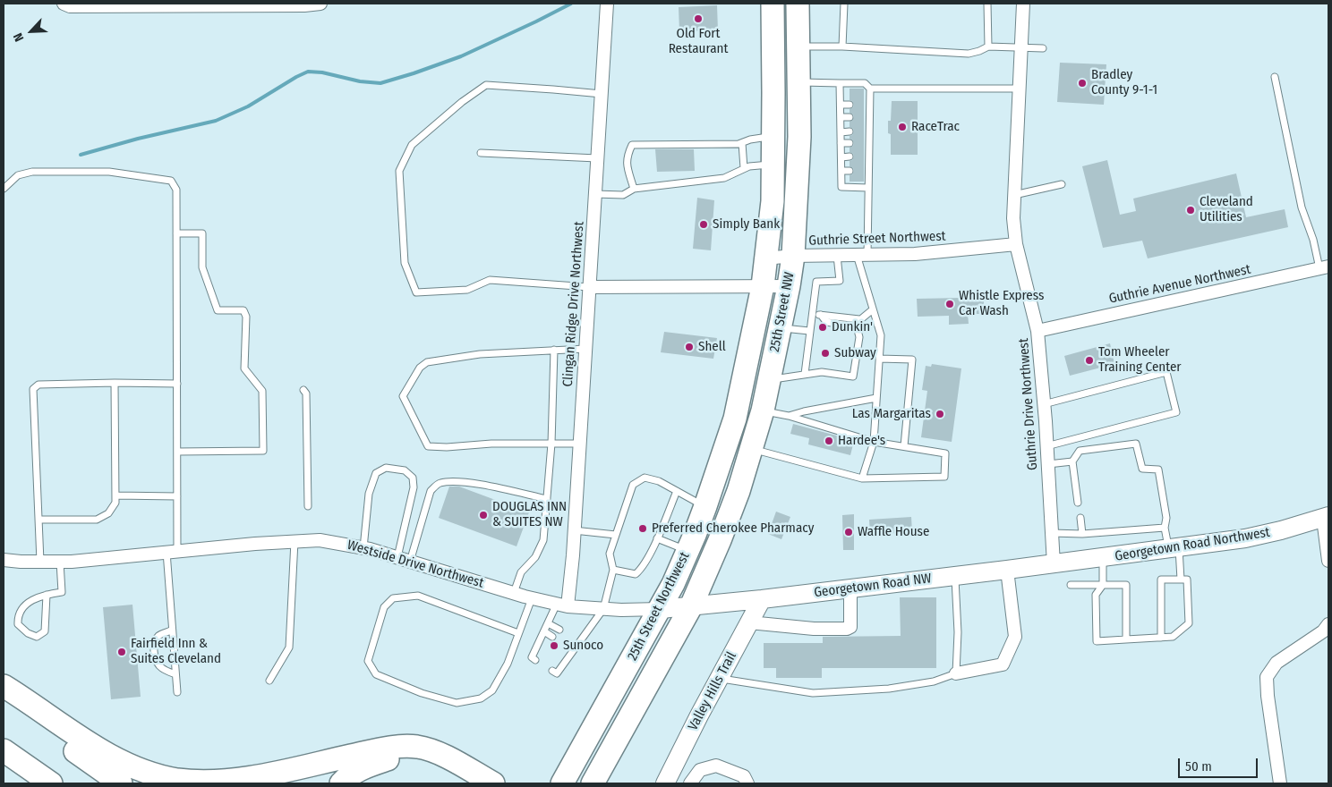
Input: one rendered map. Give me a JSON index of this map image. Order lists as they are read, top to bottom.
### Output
{
  "streets": {
    "highway": ["25th Street NW", "25th Street Northwest"],
    "street": [
      "Guthrie Street Northwest",
      "Guthrie Avenue Northwest",
      "Clingan Ridge Drive Northwest",
      "Guthrie Drive Northwest",
      "Georgetown Road Northwest",
      "Westside Drive Northwest",
      "Georgetown Road NW",
      "Valley Hills Trail"
    ]
  },
  "crossings": [
    ["Guthrie Street Northwest", "25th Street NW"],
    ["Guthrie Street Northwest", "Guthrie Drive Northwest"],
    ["Guthrie Avenue Northwest", "Guthrie Drive Northwest"],
    ["Clingan Ridge Drive Northwest", "Westside Drive Northwest"],
    ["25th Street NW", "Westside Drive Northwest"],
    ["25th Street NW", "Georgetown Road NW"],
    ["25th Street NW", "25th Street Northwest"],
    ["Guthrie Drive Northwest", "Georgetown Road Northwest"],
    ["Guthrie Drive Northwest", "Georgetown Road NW"],
    ["Georgetown Road Northwest", "Georgetown Road NW"],
    ["Westside Drive Northwest", "Georgetown Road NW"],
    ["Westside Drive Northwest", "25th Street Northwest"],
    ["Georgetown Road NW", "25th Street Northwest"],
    ["Georgetown Road NW", "Valley Hills Trail"]
  ],
  "places": [
    "Old Fort Restaurant",
    "Bradley County 9-1-1",
    "RaceTrac",
    "Cleveland Utilities",
    "Simply Bank",
    "Whistle Express Car Wash",
    "Dunkin'",
    "Shell",
    "Subway",
    "Tom Wheeler Training Center",
    "Las Margaritas",
    "Hardee's",
    "DOUGLAS INN & SUITES NW",
    "Preferred Cherokee Pharmacy",
    "Waffle House",
    "Sunoco",
    "Fairfield Inn & Suites Cleveland"
  ],
  "scale_bar": "50 m",
  "north": "bottom left"
}
